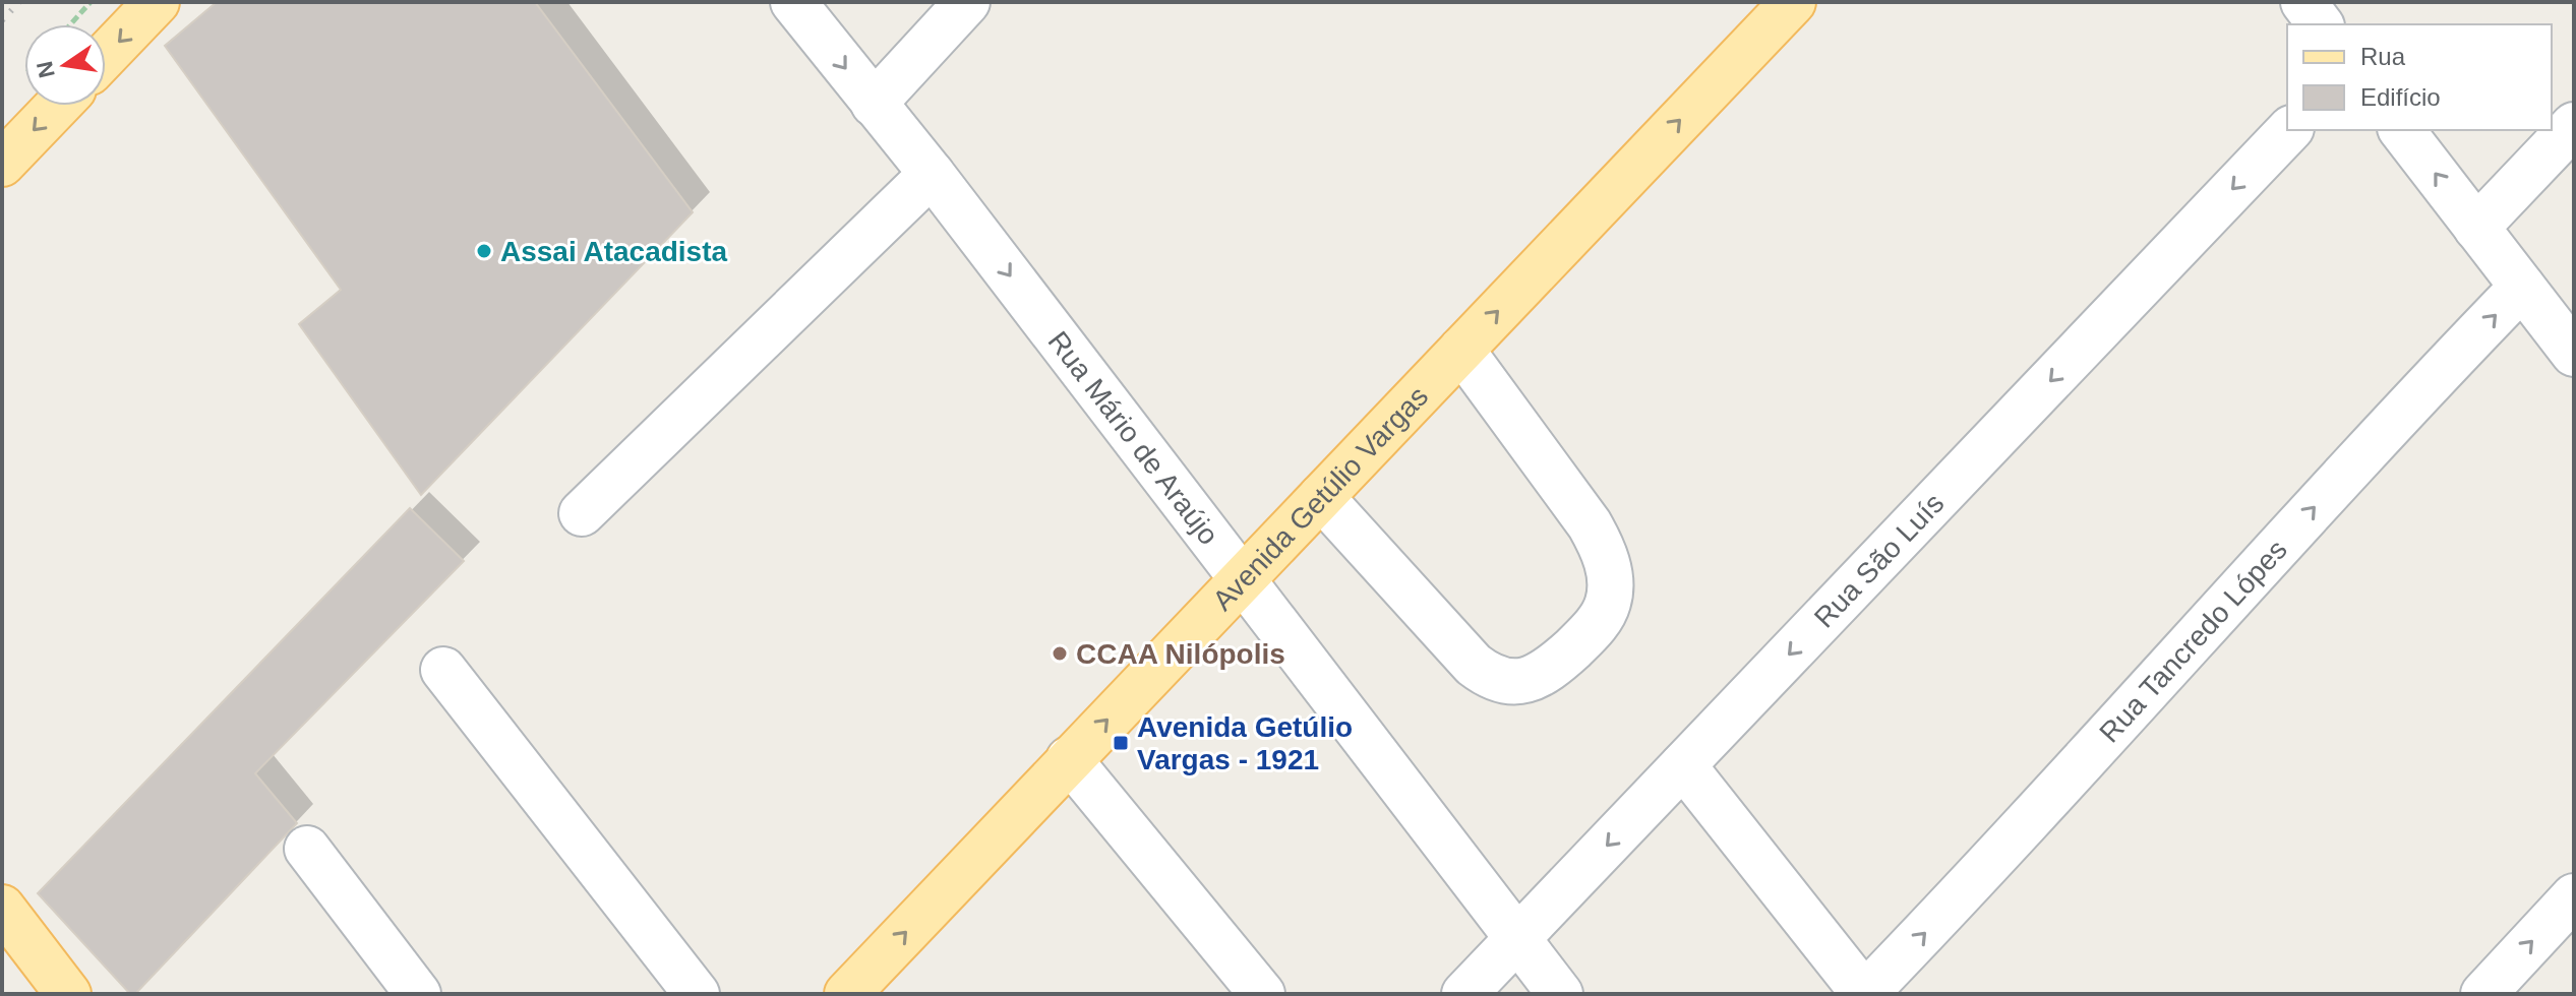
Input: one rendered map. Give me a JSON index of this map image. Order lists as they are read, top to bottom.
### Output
{
  "streets": {
    "main road": ["Avenida Getúlio Vargas"],
    "street": ["Rua Mário de Araújo", "Rua São Luís", "Rua Tancredo Lópes"]
  },
  "crossings": [
    ["Rua Mário de Araújo", "Avenida Getúlio Vargas"],
    ["Rua Mário de Araújo", "Rua São Luís"]
  ],
  "one_way": [
    "Rua Mário de Araújo",
    "Avenida Getúlio Vargas",
    "Rua São Luís",
    "Rua Tancredo Lópes"
  ],
  "places": {
    "other": ["Assai Atacadista", "CCAA Nilópolis"],
    "transit": ["Avenida Getúlio Vargas - 1921"]
  },
  "legend": ["Rua", "Edifício"],
  "north": "left"
}
